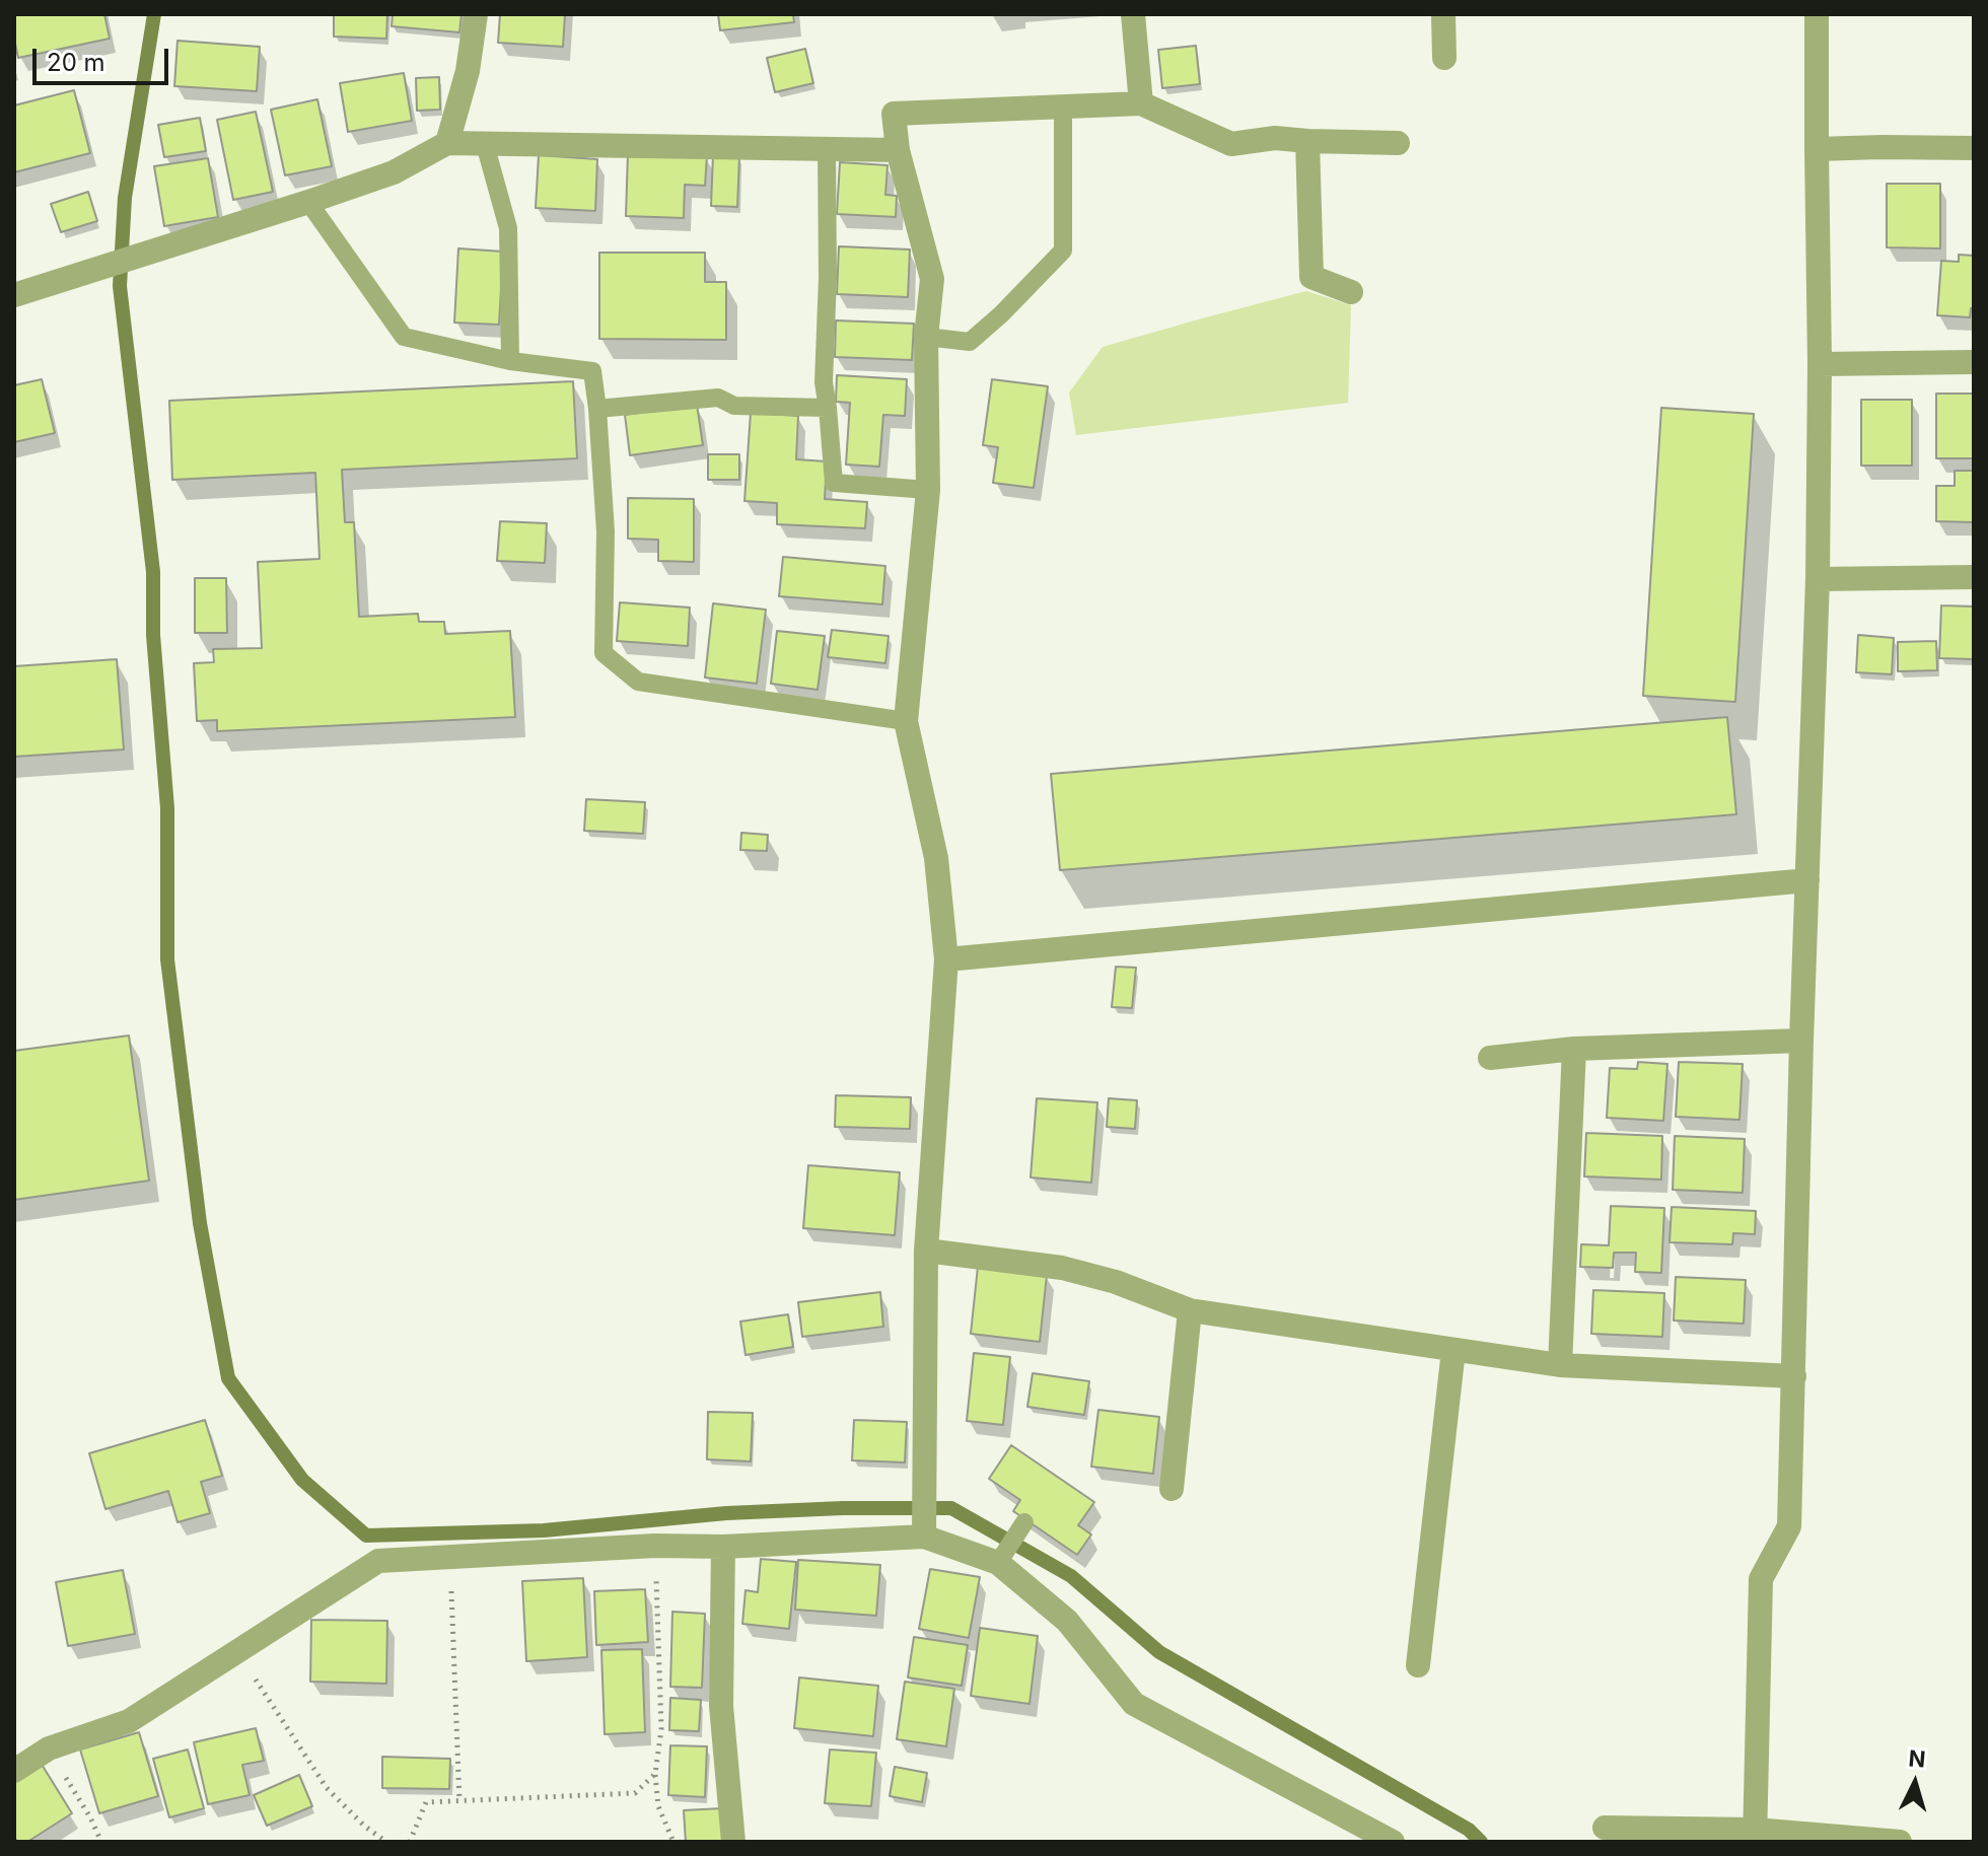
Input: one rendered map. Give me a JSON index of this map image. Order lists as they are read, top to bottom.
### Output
{
  "scale_bar": "20 m",
  "north": "top"
}
